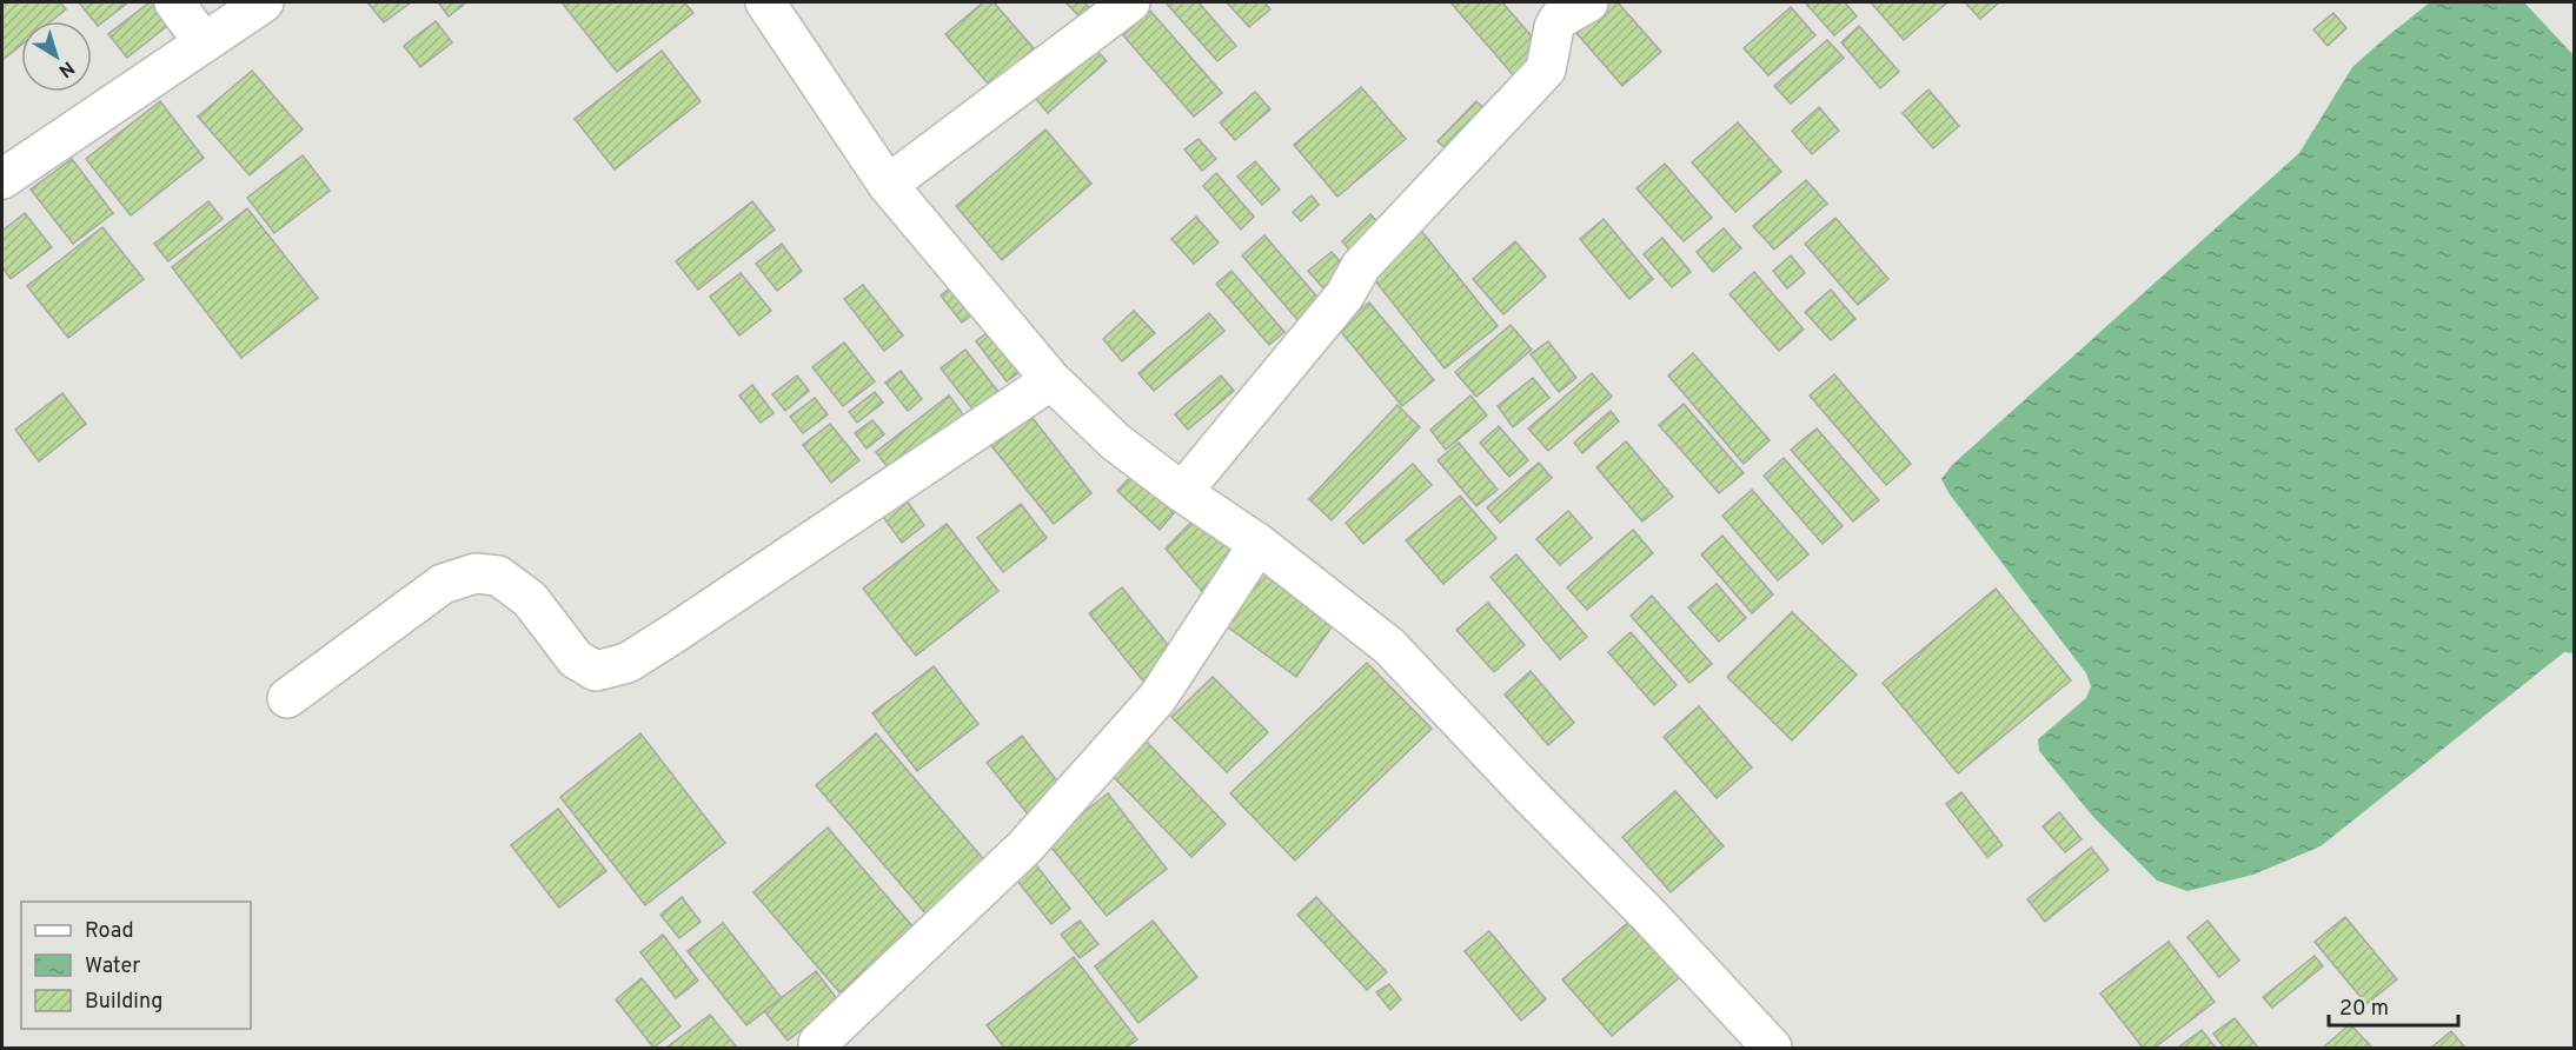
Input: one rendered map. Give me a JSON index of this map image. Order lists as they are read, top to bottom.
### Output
{
  "legend": ["Road", "Water", "Building"],
  "scale_bar": "20 m",
  "north": "bottom right"
}
